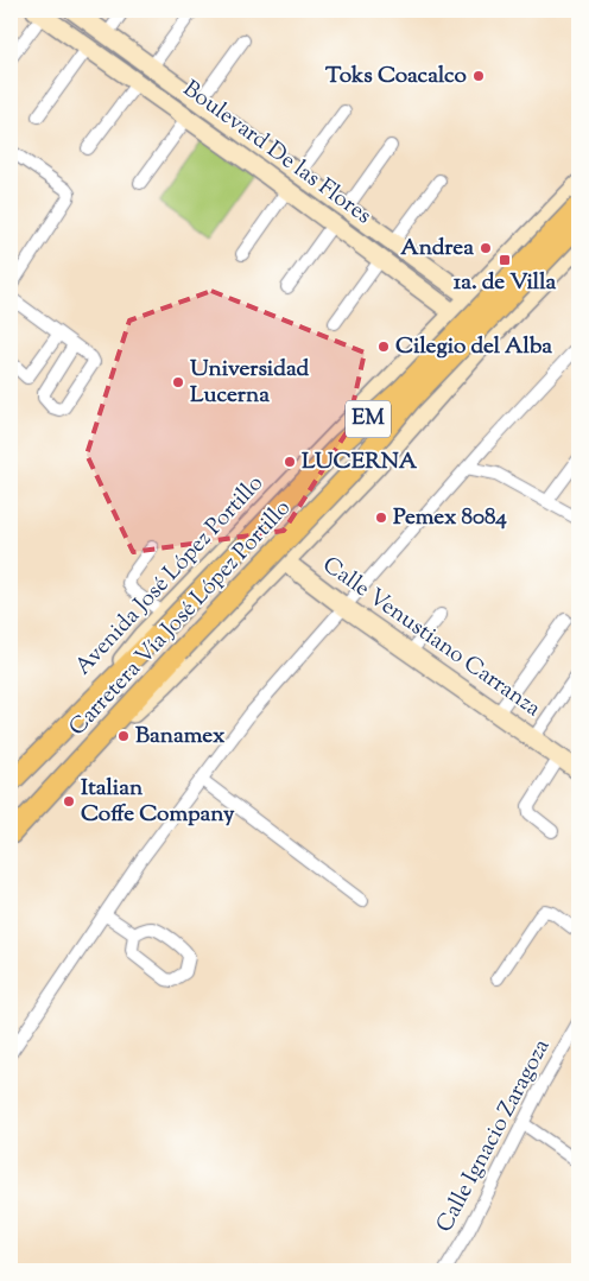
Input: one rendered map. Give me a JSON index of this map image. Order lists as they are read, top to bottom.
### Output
{
  "streets": {
    "main road": ["EM", "Carretera Vía José López Portillo"],
    "street": [
      "Boulevard De las Flores",
      "Avenida José López Portillo",
      "Calle Venustiano Carranza",
      "Calle Ignacio Zaragoza"
    ]
  },
  "crossings": [
    ["Boulevard De las Flores", "Avenida José López Portillo"],
    ["Avenida José López Portillo", "Carretera Vía José López Portillo"]
  ],
  "places": {
    "other": [
      "Toks Coacalco",
      "Andrea",
      "Cilegio del Alba",
      "Universidad Lucerna",
      "LUCERNA",
      "Pemex 8084",
      "Banamex",
      "Italian Coffe Company"
    ],
    "transit": ["1a. de Villa"]
  }
}
